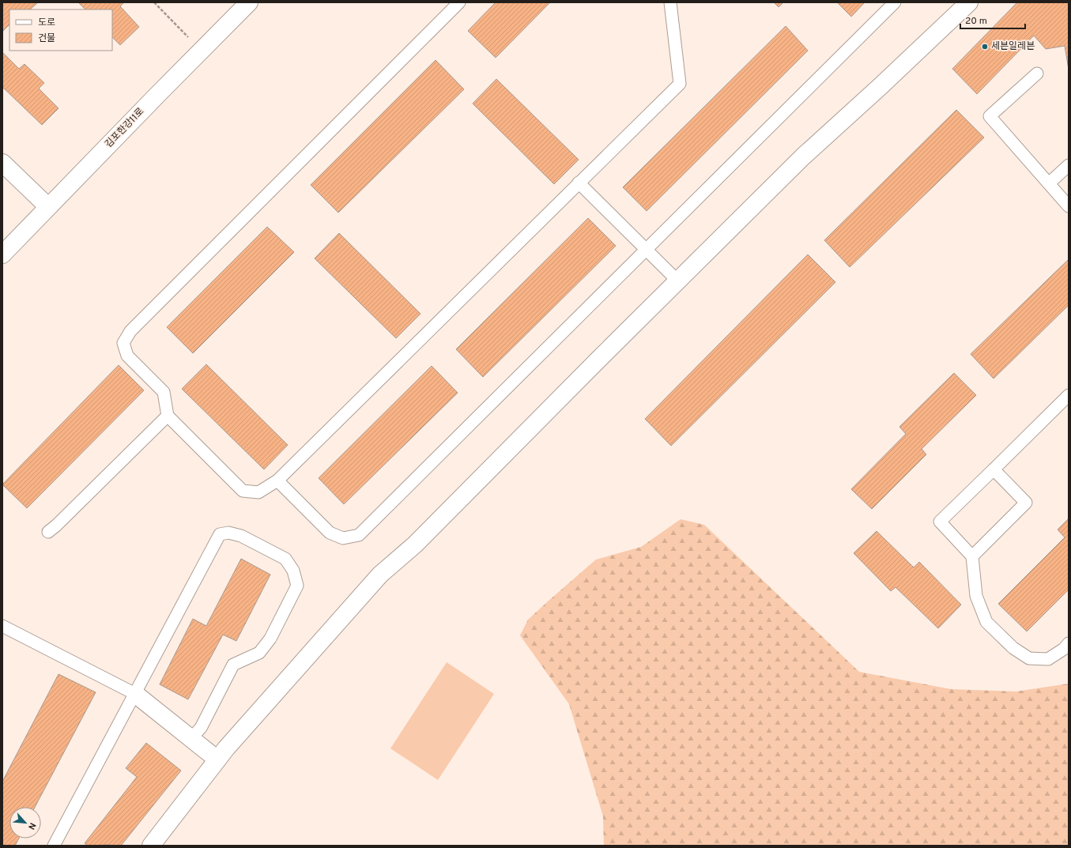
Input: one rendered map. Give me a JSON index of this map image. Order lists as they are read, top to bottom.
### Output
{
  "streets": {
    "street": ["김포한강11로"]
  },
  "places": ["세븐일레븐"],
  "legend": ["도로", "건물"],
  "scale_bar": "20 m",
  "north": "bottom right"
}
